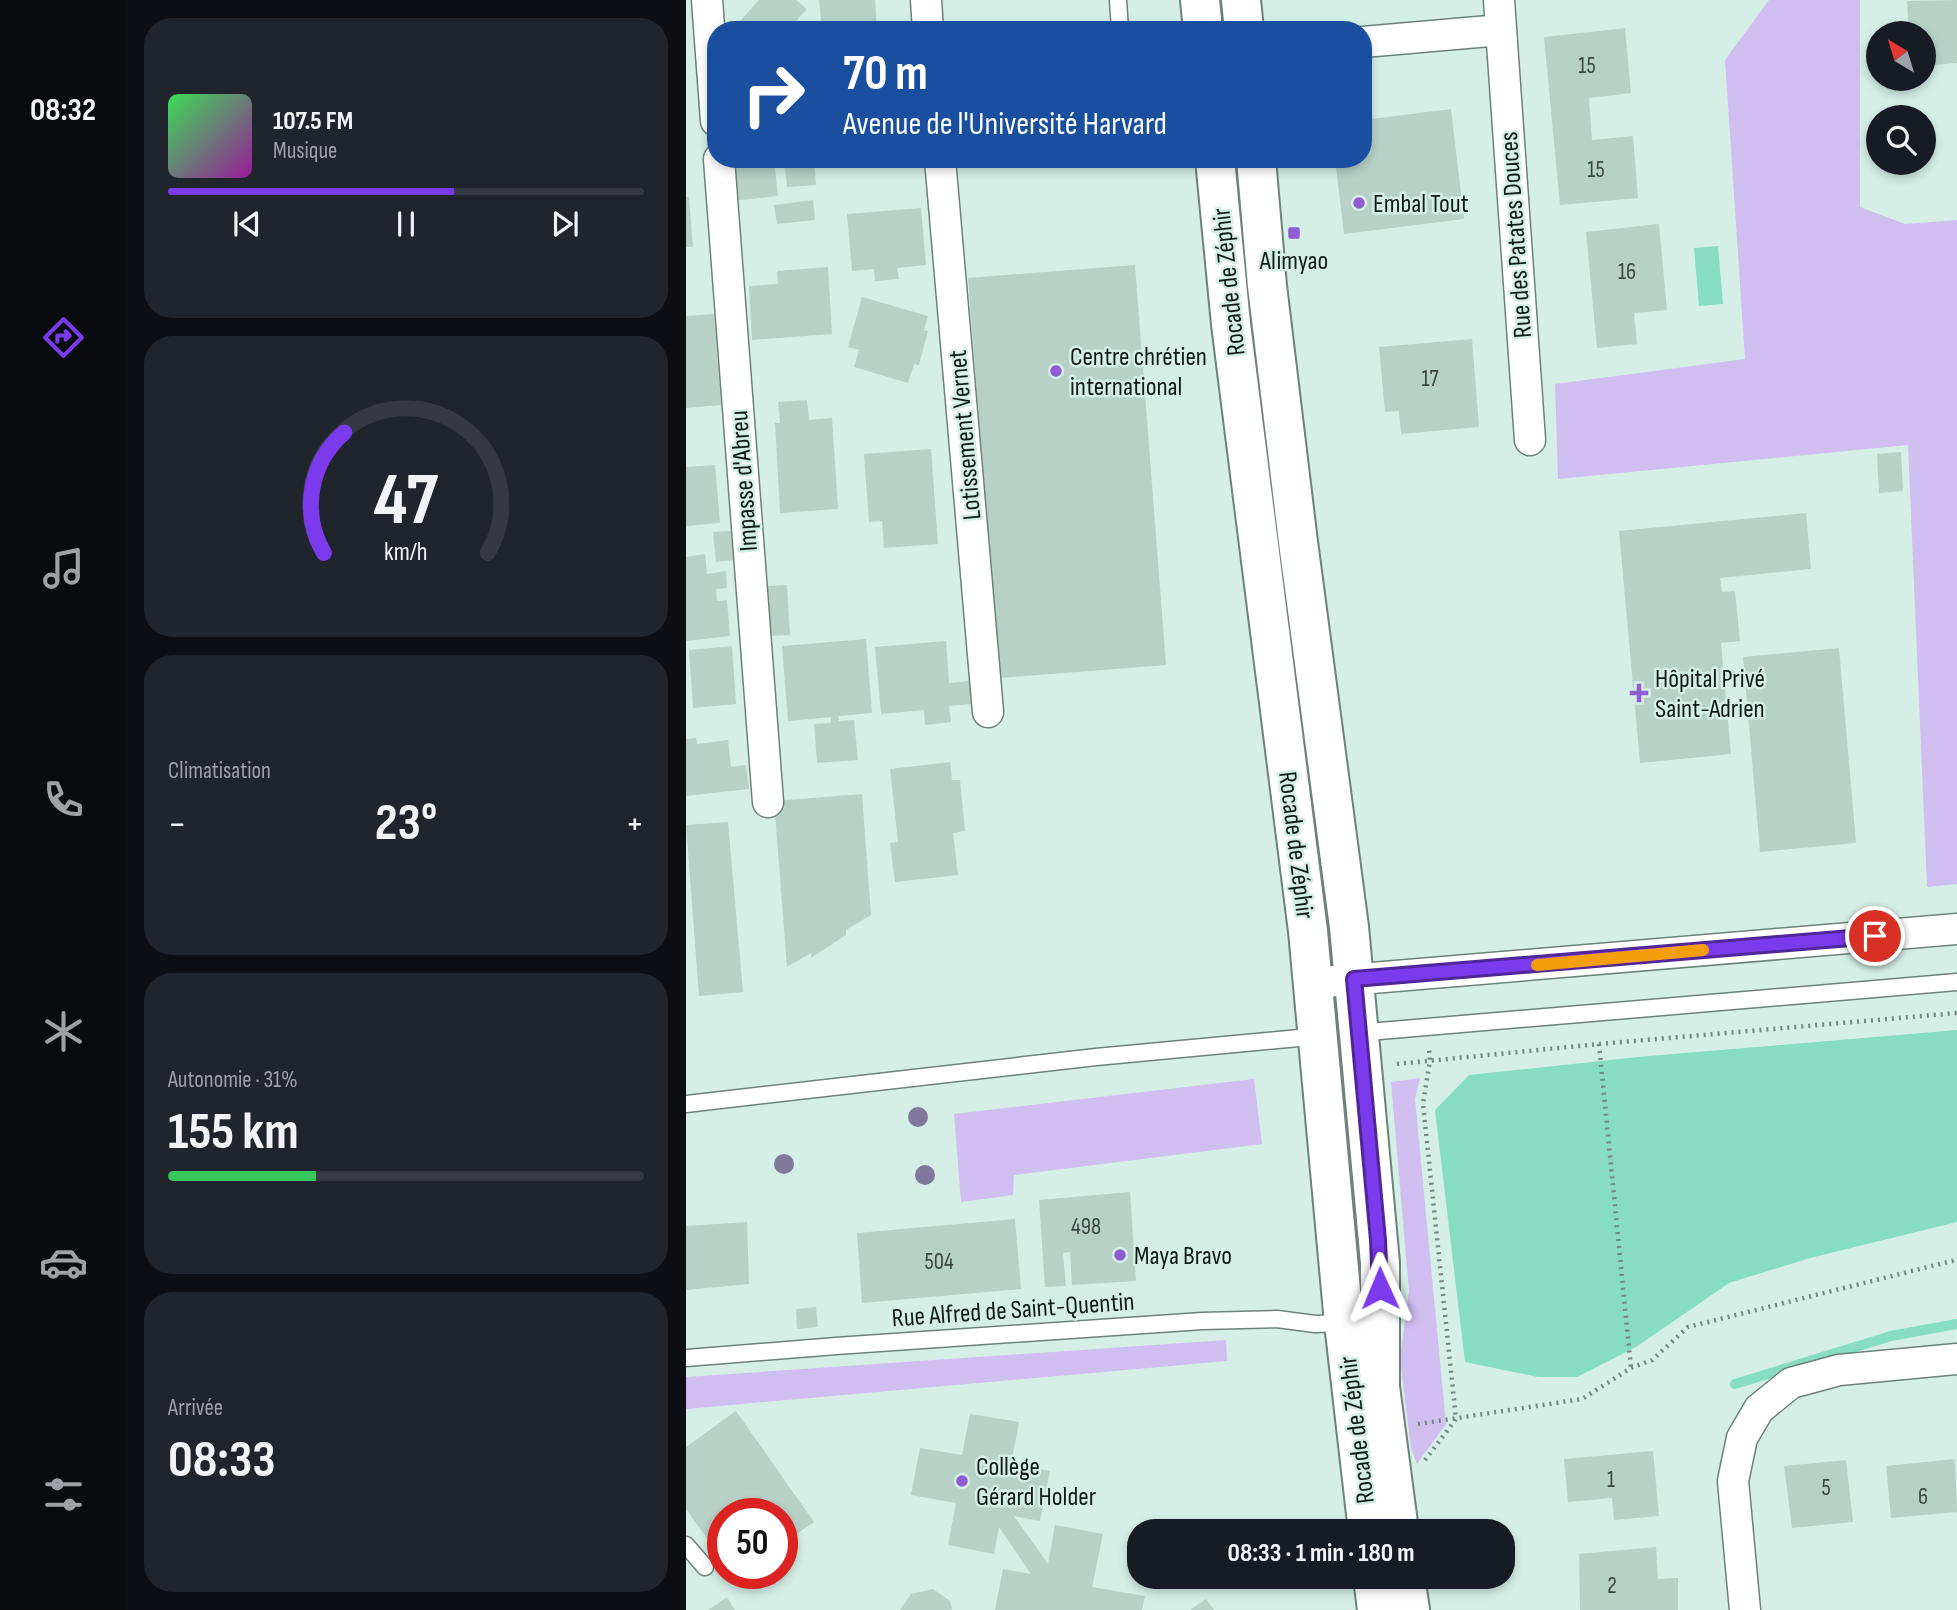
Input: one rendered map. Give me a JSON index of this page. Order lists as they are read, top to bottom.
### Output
{
  "streets": {
    "main road": ["Rocade de Zéphir"],
    "street": ["Rue des Patates Douces", "Lotissement Vernet", "Impasse d'Abreu"],
    "lane": ["Rue Alfred de Saint-Quentin"]
  },
  "crossings": [
    ["Rocade de Zéphir", "Rue Alfred de Saint-Quentin"]
  ],
  "places": {
    "other": [
      "Embal Tout",
      "Centre chrétien international",
      "Maya Bravo",
      "Collège Gérard Holder"
    ],
    "transit": ["Alimyao"],
    "health": ["Hôpital Privé Saint-Adrien"]
  },
  "house_numbers": [
    "15",
    "15",
    "16",
    "17",
    "498",
    "504",
    "1",
    "5",
    "6",
    "2"
  ],
  "north": "top left",
  "page": {
    "tabs": "08:32",
    "turn": ["70 m", "Avenue de l'Université Harvard"],
    "song": ["107.5 FM", "Musique"],
    "tile": [
      "Climatisation",
      ["Autonomie · 31%", "155 km"],
      ["Arrivée", "08:33"]
    ],
    "heat": ["−", "23°", "+"],
    "limit": "50",
    "trip": "08:33 · 1 min · 180 m",
    "gauge": ["47", "km/h"]
  }
}
